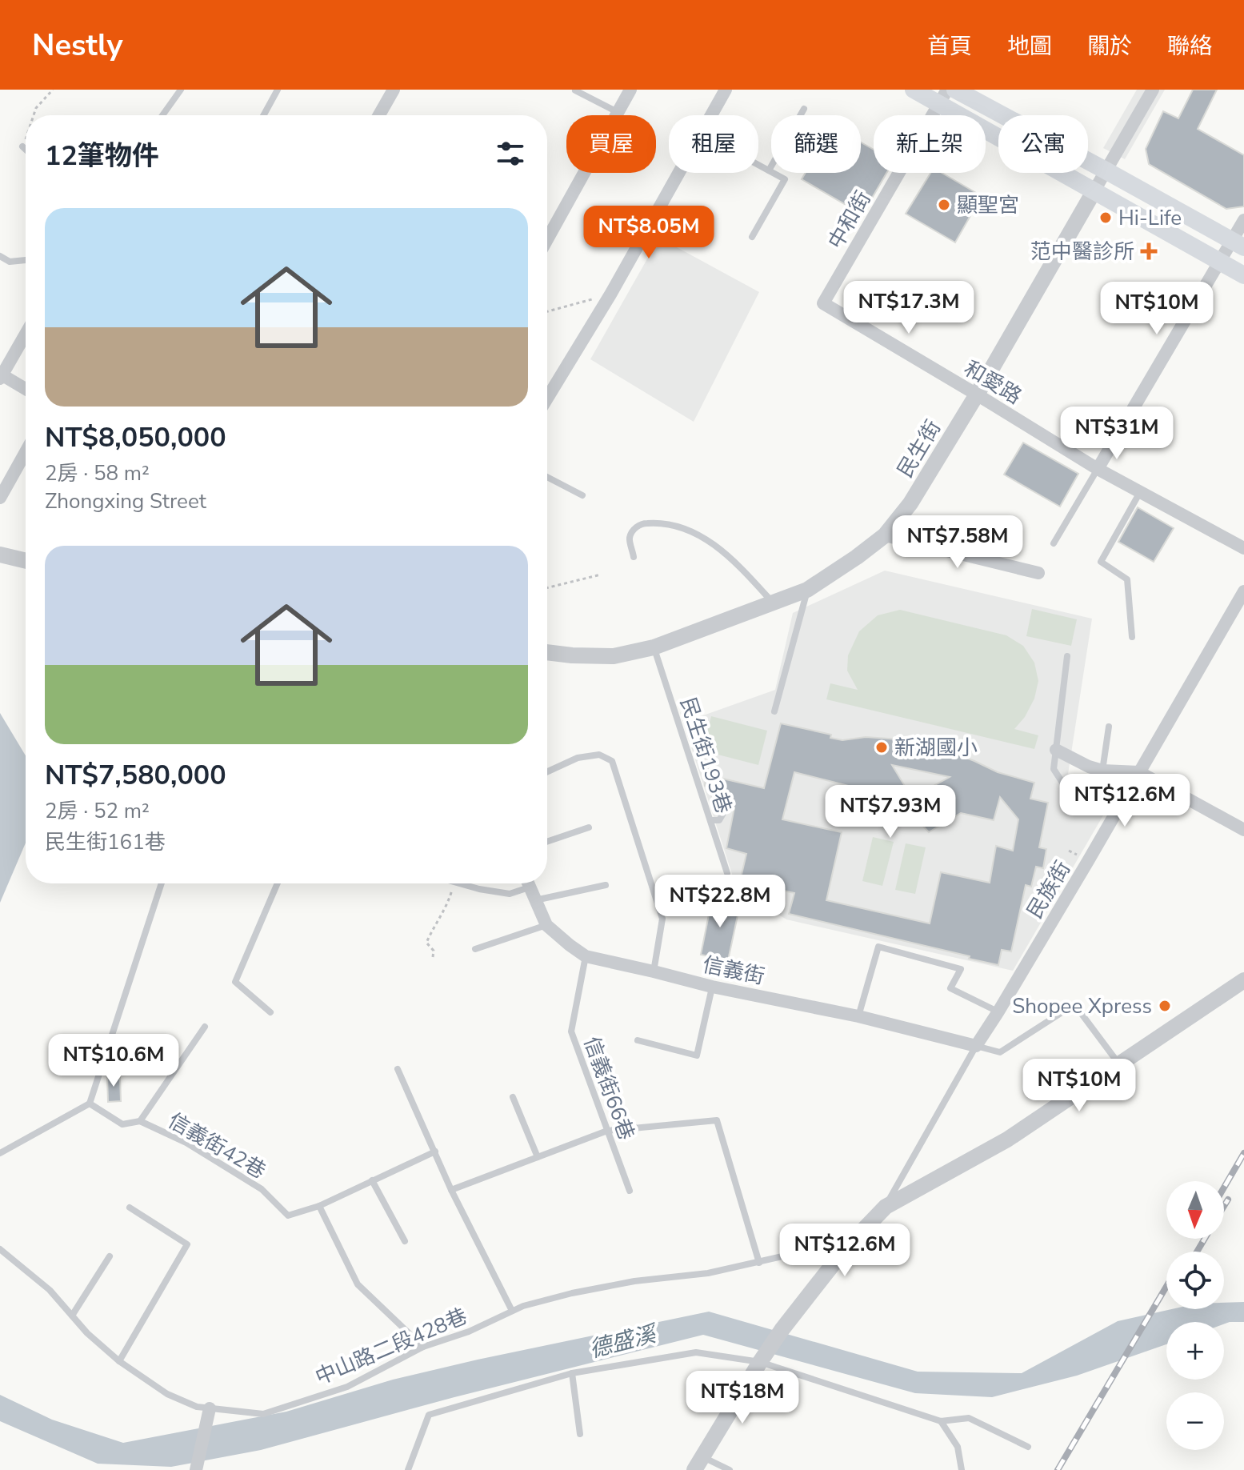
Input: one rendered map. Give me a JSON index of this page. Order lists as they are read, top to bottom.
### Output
{
  "streets": {
    "street": [
      "中和街",
      "和愛路",
      "民生街",
      "民族街",
      "信義街"
    ],
    "lane": [
      "民生街193巷",
      "信義街66巷",
      "信義街42巷",
      "中山路二段428巷"
    ]
  },
  "crossings": [
    ["中和街", "和愛路"],
    ["和愛路", "民生街"],
    ["民生街", "民生街193巷"],
    ["民族街", "信義街"],
    ["信義街", "信義街66巷"]
  ],
  "water": ["德盛溪"],
  "places": {
    "other": [
      "顯聖宮",
      "Hi-Life",
      "新湖國小",
      "Shopee Xpress"
    ],
    "health": ["范中醫診所"]
  },
  "north": "bottom",
  "page": {
    "header": "Nestly",
    "nav": [
      "首頁",
      "地圖",
      "關於",
      "聯絡"
    ],
    "chip": [
      "買屋",
      "租屋",
      "篩選",
      "新上架",
      "公寓"
    ],
    "heading": "12筆物件",
    "list": [
      {
        "name": "NT$8,050,000",
        "note": "2房 · 58 m² · Zhongxing Street"
      },
      {
        "name": "NT$7,580,000",
        "note": "2房 · 52 m² · 民生街161巷"
      }
    ],
    "price": [
      "NT$8.05M",
      "NT$17.3M",
      "NT$10M",
      "NT$31M",
      "NT$7.58M",
      "NT$12.6M",
      "NT$7.93M",
      "NT$22.8M",
      "NT$10.6M",
      "NT$10M",
      "NT$12.6M",
      "NT$18M"
    ],
    "map_buttons": ["+", "−"]
  }
}
